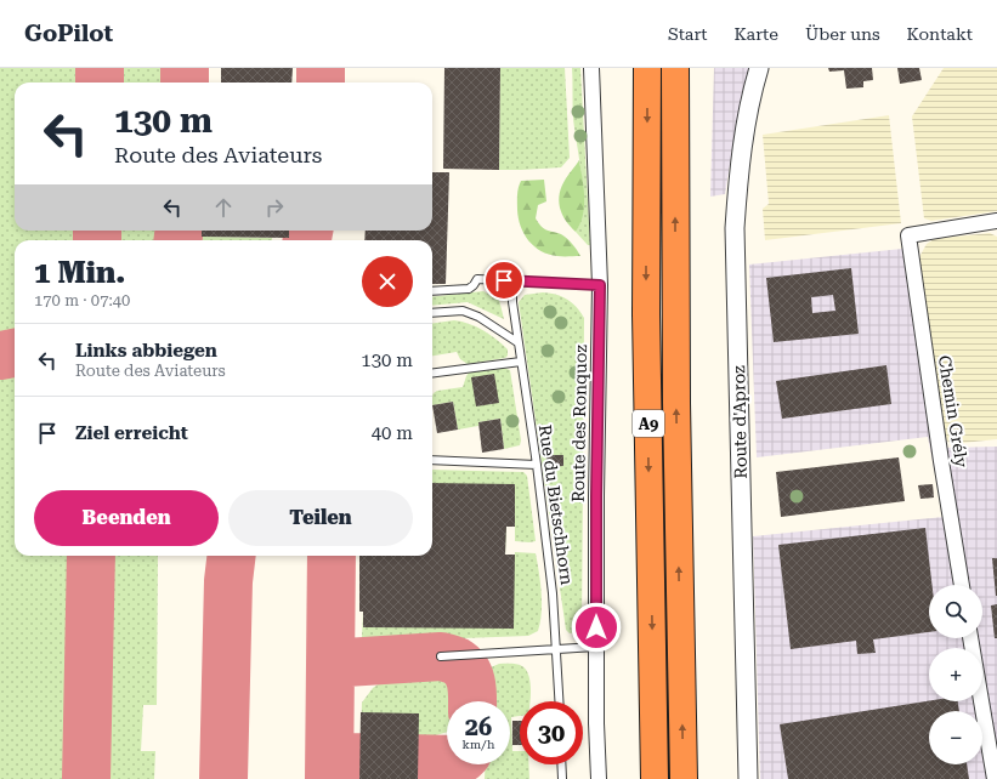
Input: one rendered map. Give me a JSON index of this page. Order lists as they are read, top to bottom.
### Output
{
  "streets": {
    "highway": ["A9"],
    "street": ["Chemin Grély", "Route d'Aproz", "Route des Ronquoz"],
    "lane": ["Rue du Bietschhorn"]
  },
  "page": {
    "header": "GoPilot",
    "nav": [
      "Start",
      "Karte",
      "Über uns",
      "Kontakt"
    ],
    "turn": ["130 m", "Route des Aviateurs"],
    "heading": ["1 Min.", "170 m · 07:40"],
    "list": [
      {
        "name": "Links abbiegen",
        "note": "Route des Aviateurs",
        "value": "130 m"
      },
      {
        "name": "Ziel erreicht",
        "value": "40 m"
      }
    ],
    "buttons": ["Beenden", "Teilen"],
    "map_buttons": ["+", "−"],
    "speed": "26 km/h",
    "limit": "30"
  }
}
